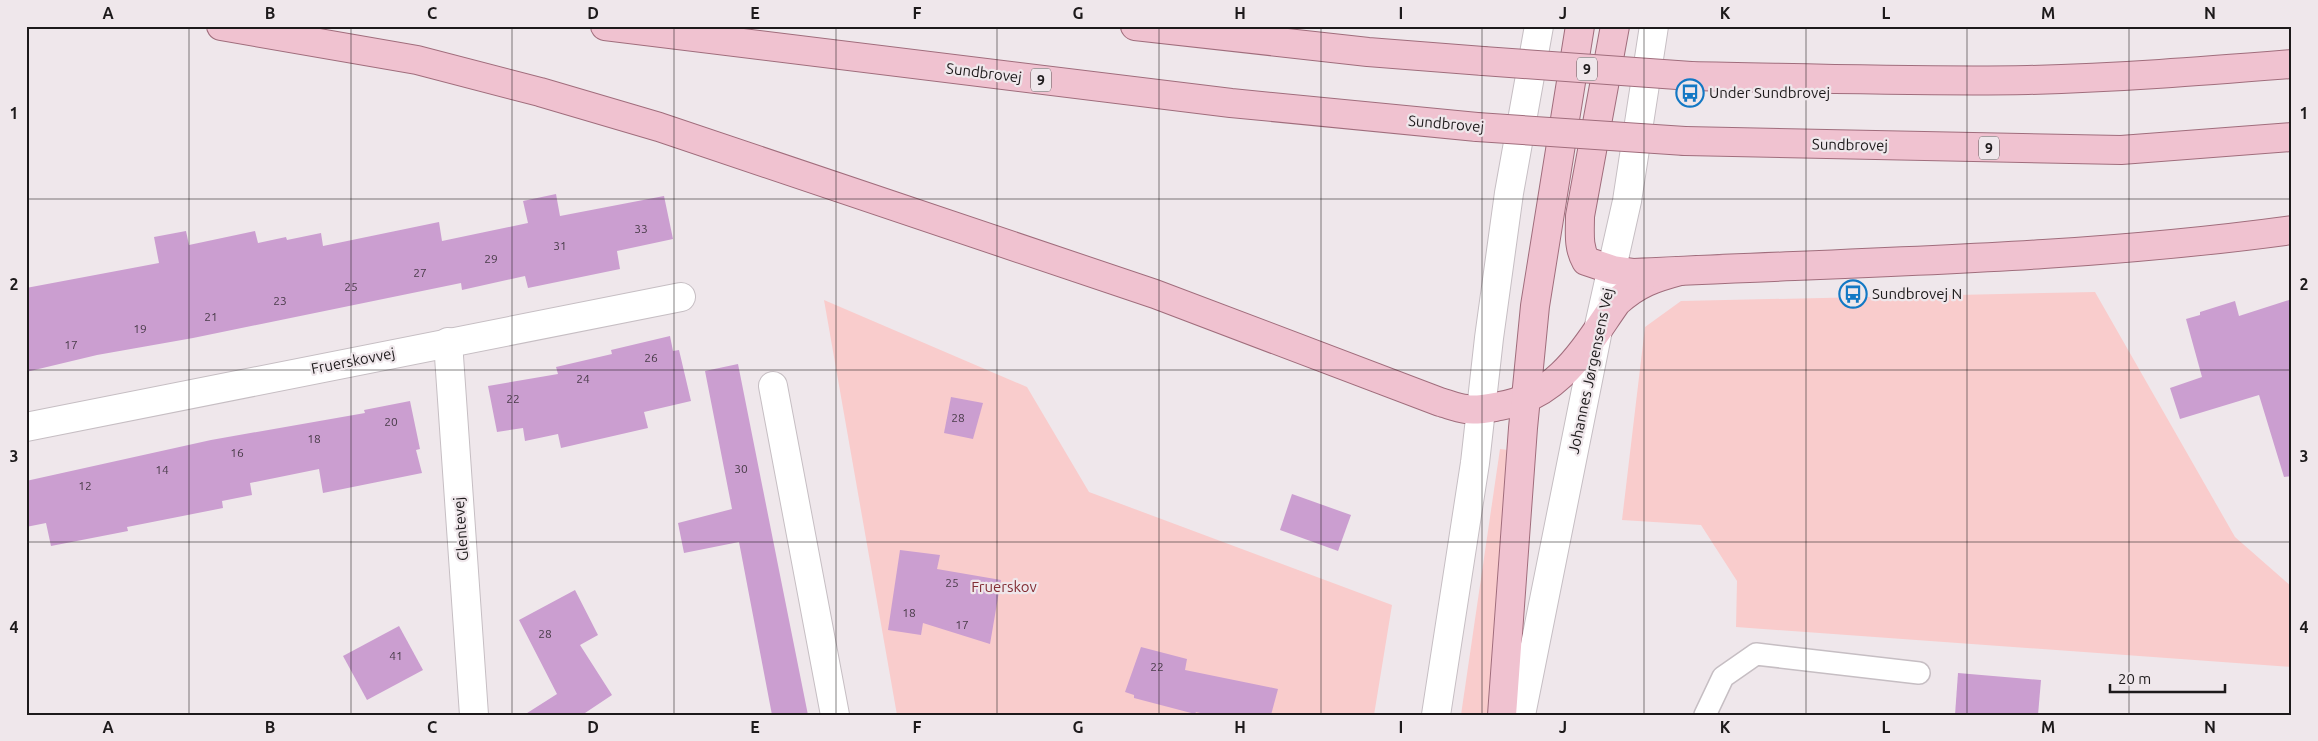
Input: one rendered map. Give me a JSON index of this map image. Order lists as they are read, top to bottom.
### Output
{
  "streets": {
    "main road": ["9", "Sundbrovej"],
    "street": ["Fruerskovvej", "Johannes Jørgensens Vej", "Glentevej"]
  },
  "crossings": [
    ["Fruerskovvej", "Glentevej"]
  ],
  "parks": ["Fruerskov"],
  "places": {
    "bus stop": ["Under Sundbrovej", "Sundbrovej N"]
  },
  "house_numbers": [
    "33",
    "31",
    "29",
    "27",
    "25",
    "23",
    "21",
    "19",
    "17",
    "26",
    "24",
    "22",
    "28",
    "20",
    "18",
    "16",
    "30",
    "14",
    "12",
    "25",
    "18",
    "17",
    "28",
    "41",
    "22"
  ],
  "scale_bar": "20 m",
  "grid": {
    "columns": [
      "A",
      "B",
      "C",
      "D",
      "E",
      "F",
      "G",
      "H",
      "I",
      "J",
      "K",
      "L",
      "M",
      "N"
    ],
    "rows": [
      "1",
      "2",
      "3",
      "4"
    ]
  }
}
